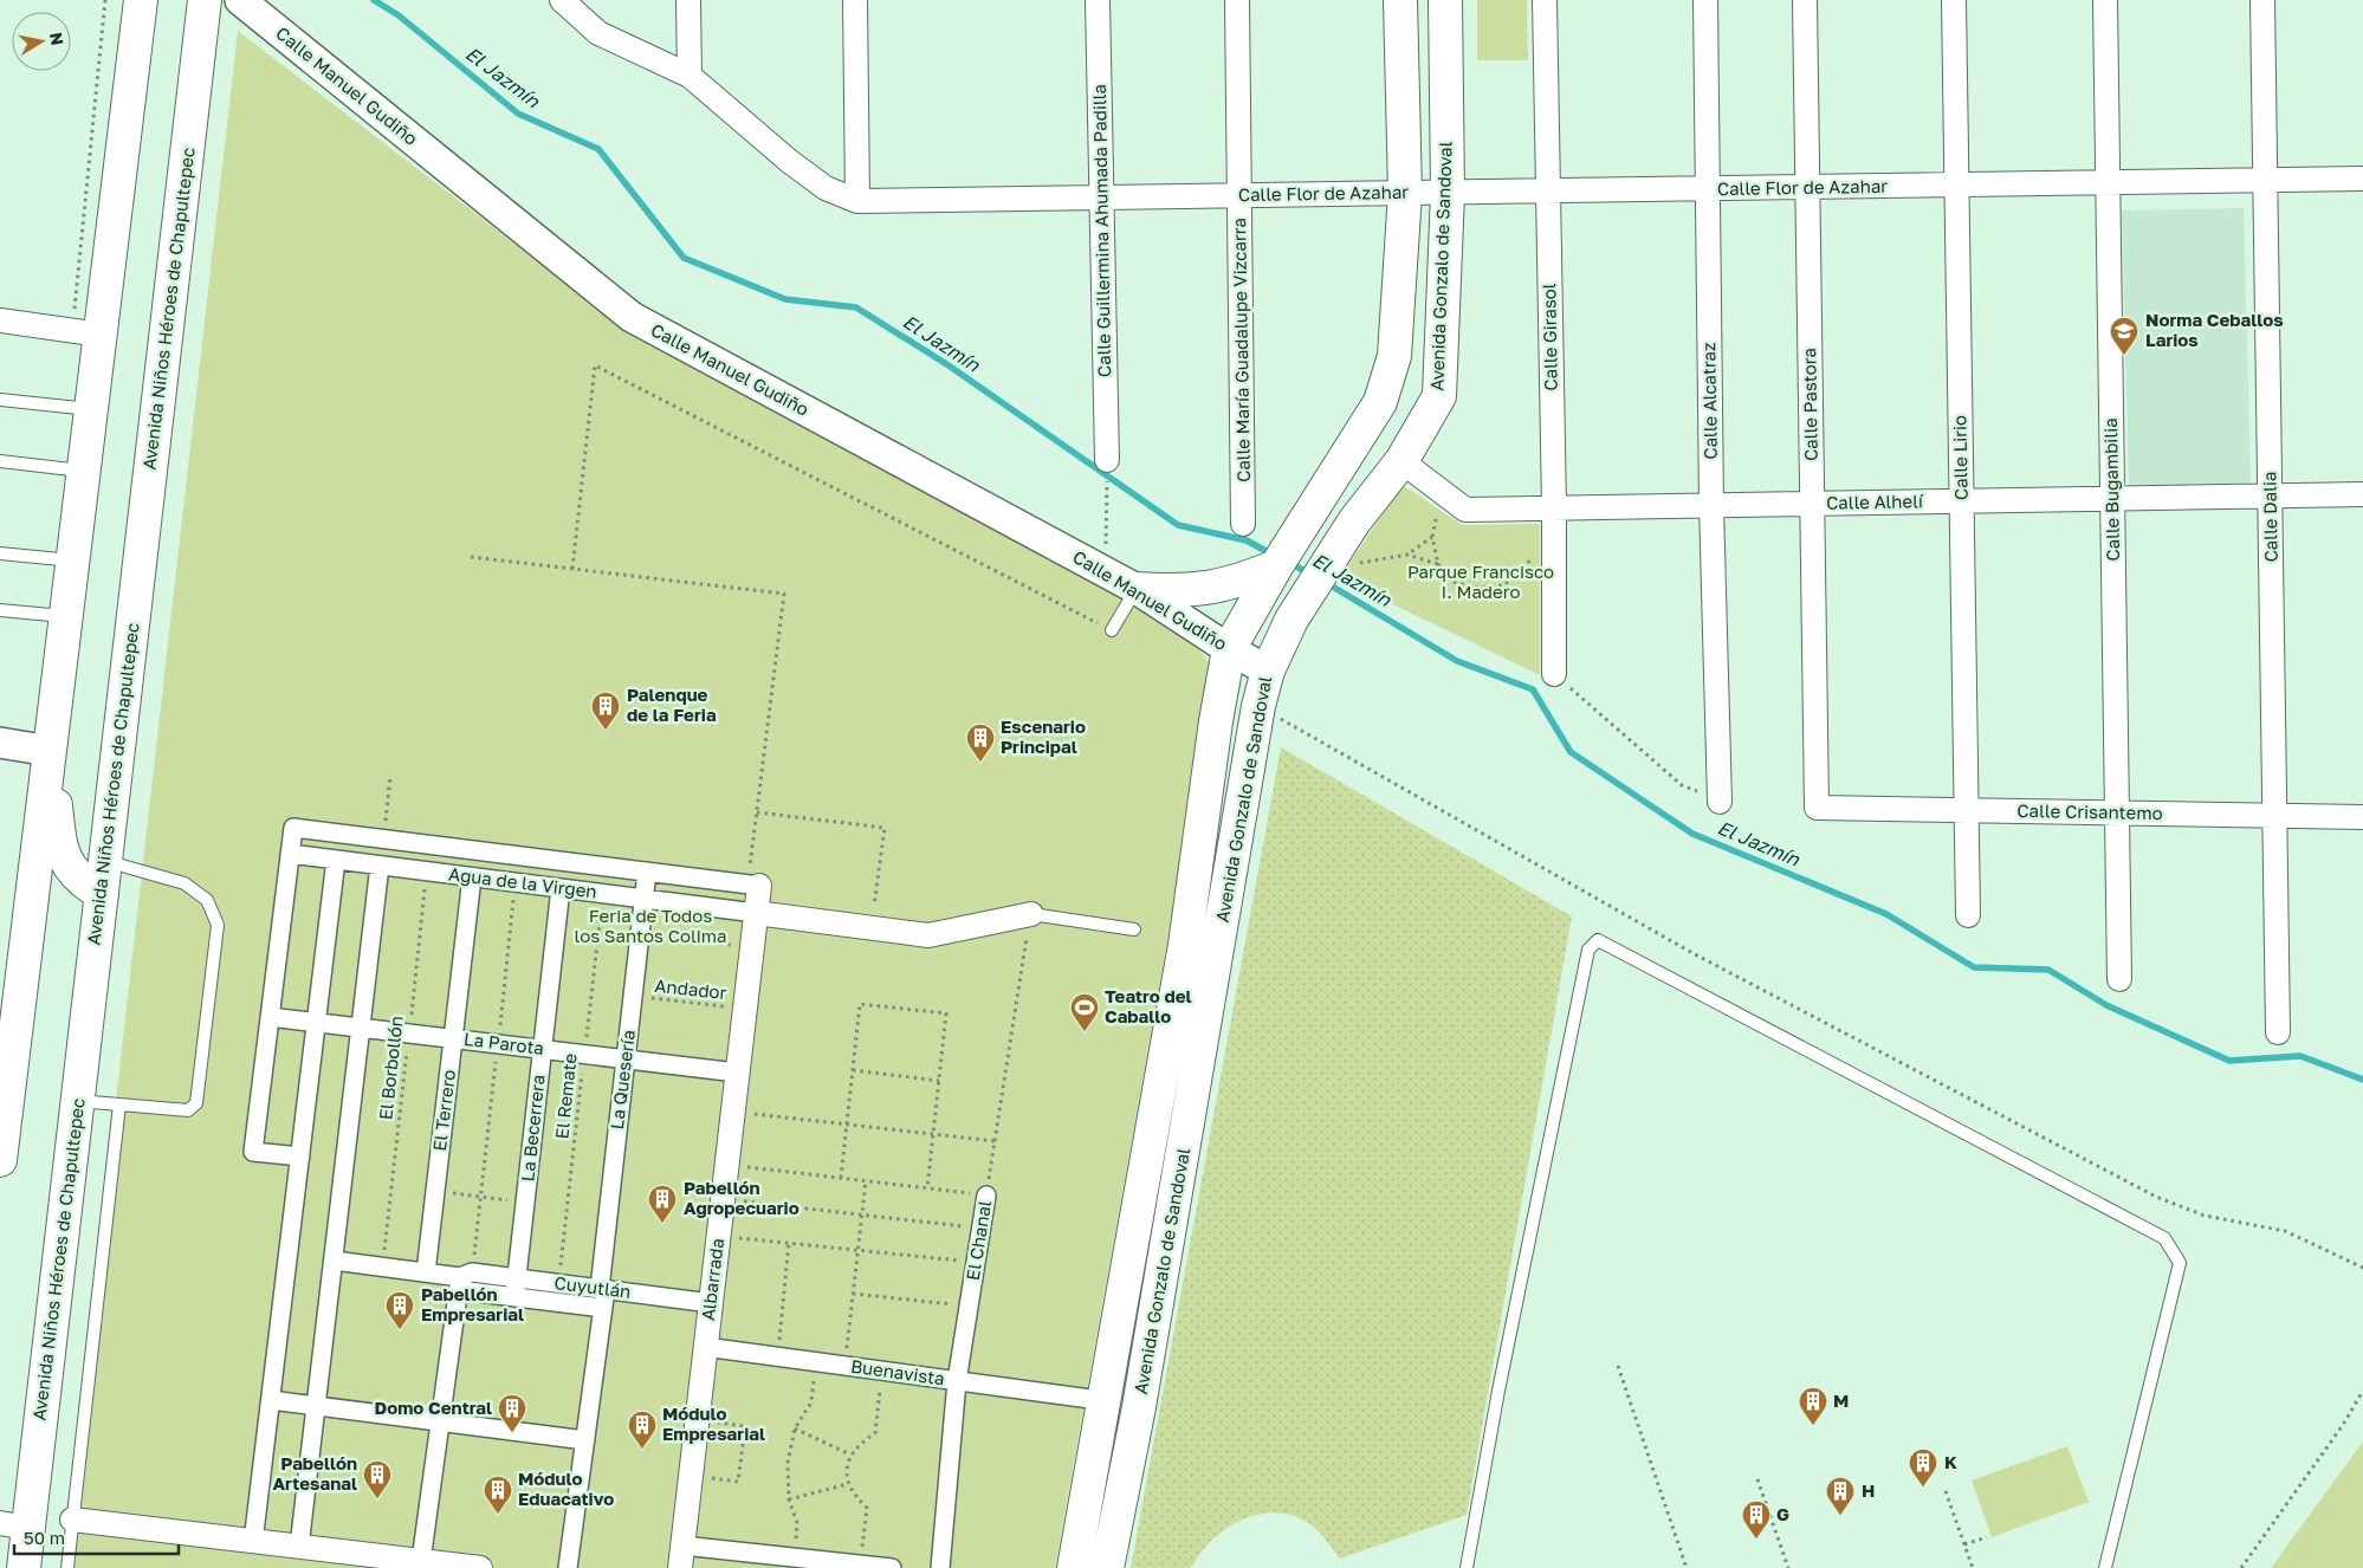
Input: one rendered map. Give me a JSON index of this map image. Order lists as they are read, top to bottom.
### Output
{
  "streets": {
    "main road": ["Avenida Gonzalo de Sandoval", "Avenida Niños Héroes de Chapultepec"],
    "street": [
      "Calle Manuel Gudiño",
      "Calle Flor de Azahar",
      "Calle Guillermina Ahumada Padilla",
      "Calle Girasol",
      "Calle María Guadalupe Vizcarra",
      "Calle Alcatraz",
      "Calle Pastora",
      "Calle Lirio",
      "Calle Bugambilia",
      "Calle Alhelí",
      "Calle Dalia",
      "Calle Crisantemo",
      "Agua de la Virgen",
      "La Parota",
      "La Quesería",
      "El Terrero",
      "La Becerrera",
      "El Chanal",
      "Albarrada",
      "Cuyutlán",
      "Buenavista"
    ],
    "path": ["Andador", "El Borbollón", "El Remate"]
  },
  "crossings": [
    ["Calle Manuel Gudiño", "Avenida Gonzalo de Sandoval"],
    ["Calle Flor de Azahar", "Calle Guillermina Ahumada Padilla"],
    ["Calle Flor de Azahar", "Avenida Gonzalo de Sandoval"],
    ["Calle Flor de Azahar", "Calle Girasol"],
    ["Calle Flor de Azahar", "Calle María Guadalupe Vizcarra"],
    ["Calle Flor de Azahar", "Calle Alcatraz"],
    ["Calle Flor de Azahar", "Calle Pastora"],
    ["Calle Flor de Azahar", "Calle Lirio"],
    ["Calle Flor de Azahar", "Calle Bugambilia"],
    ["Calle Flor de Azahar", "Calle Dalia"],
    ["Avenida Gonzalo de Sandoval", "Calle Alhelí"],
    ["Calle Girasol", "Calle Alhelí"],
    ["Calle Alcatraz", "Calle Alhelí"],
    ["Calle Pastora", "Calle Alhelí"],
    ["Calle Pastora", "Calle Crisantemo"],
    ["Calle Lirio", "Calle Alhelí"],
    ["Calle Lirio", "Calle Crisantemo"],
    ["Calle Bugambilia", "Calle Alhelí"],
    ["Calle Bugambilia", "Calle Crisantemo"],
    ["Calle Alhelí", "Calle Dalia"],
    ["Calle Dalia", "Calle Crisantemo"],
    ["Agua de la Virgen", "El Borbollón"],
    ["Agua de la Virgen", "La Quesería"],
    ["Agua de la Virgen", "El Remate"],
    ["Agua de la Virgen", "El Terrero"],
    ["Agua de la Virgen", "La Becerrera"],
    ["Agua de la Virgen", "Albarrada"],
    ["Andador", "La Quesería"],
    ["Andador", "Albarrada"],
    ["La Parota", "El Borbollón"],
    ["La Parota", "La Quesería"],
    ["La Parota", "El Remate"],
    ["La Parota", "El Terrero"],
    ["La Parota", "La Becerrera"],
    ["La Parota", "Albarrada"],
    ["El Borbollón", "Cuyutlán"],
    ["La Quesería", "Cuyutlán"],
    ["El Remate", "Cuyutlán"],
    ["El Terrero", "Cuyutlán"],
    ["La Becerrera", "Cuyutlán"],
    ["El Chanal", "Buenavista"],
    ["Albarrada", "Cuyutlán"],
    ["Albarrada", "Buenavista"]
  ],
  "water": ["El Jazmín"],
  "parks": ["Parque Francisco I. Madero", "Feria de Todos los Santos Colima"],
  "places": {
    "school or university": ["Norma Ceballos Larios"],
    "building": [
      "Palenque de la Feria",
      "Escenario Principal",
      "Pabellón Agropecuario",
      "Pabellón Empresarial",
      "M",
      "Domo Central",
      "Módulo Empresarial",
      "K",
      "Pabellón Artesanal",
      "Módulo Eduacativo",
      "H",
      "G"
    ],
    "sports": ["Teatro del Caballo"]
  },
  "scale_bar": "50 m",
  "north": "right"
}
